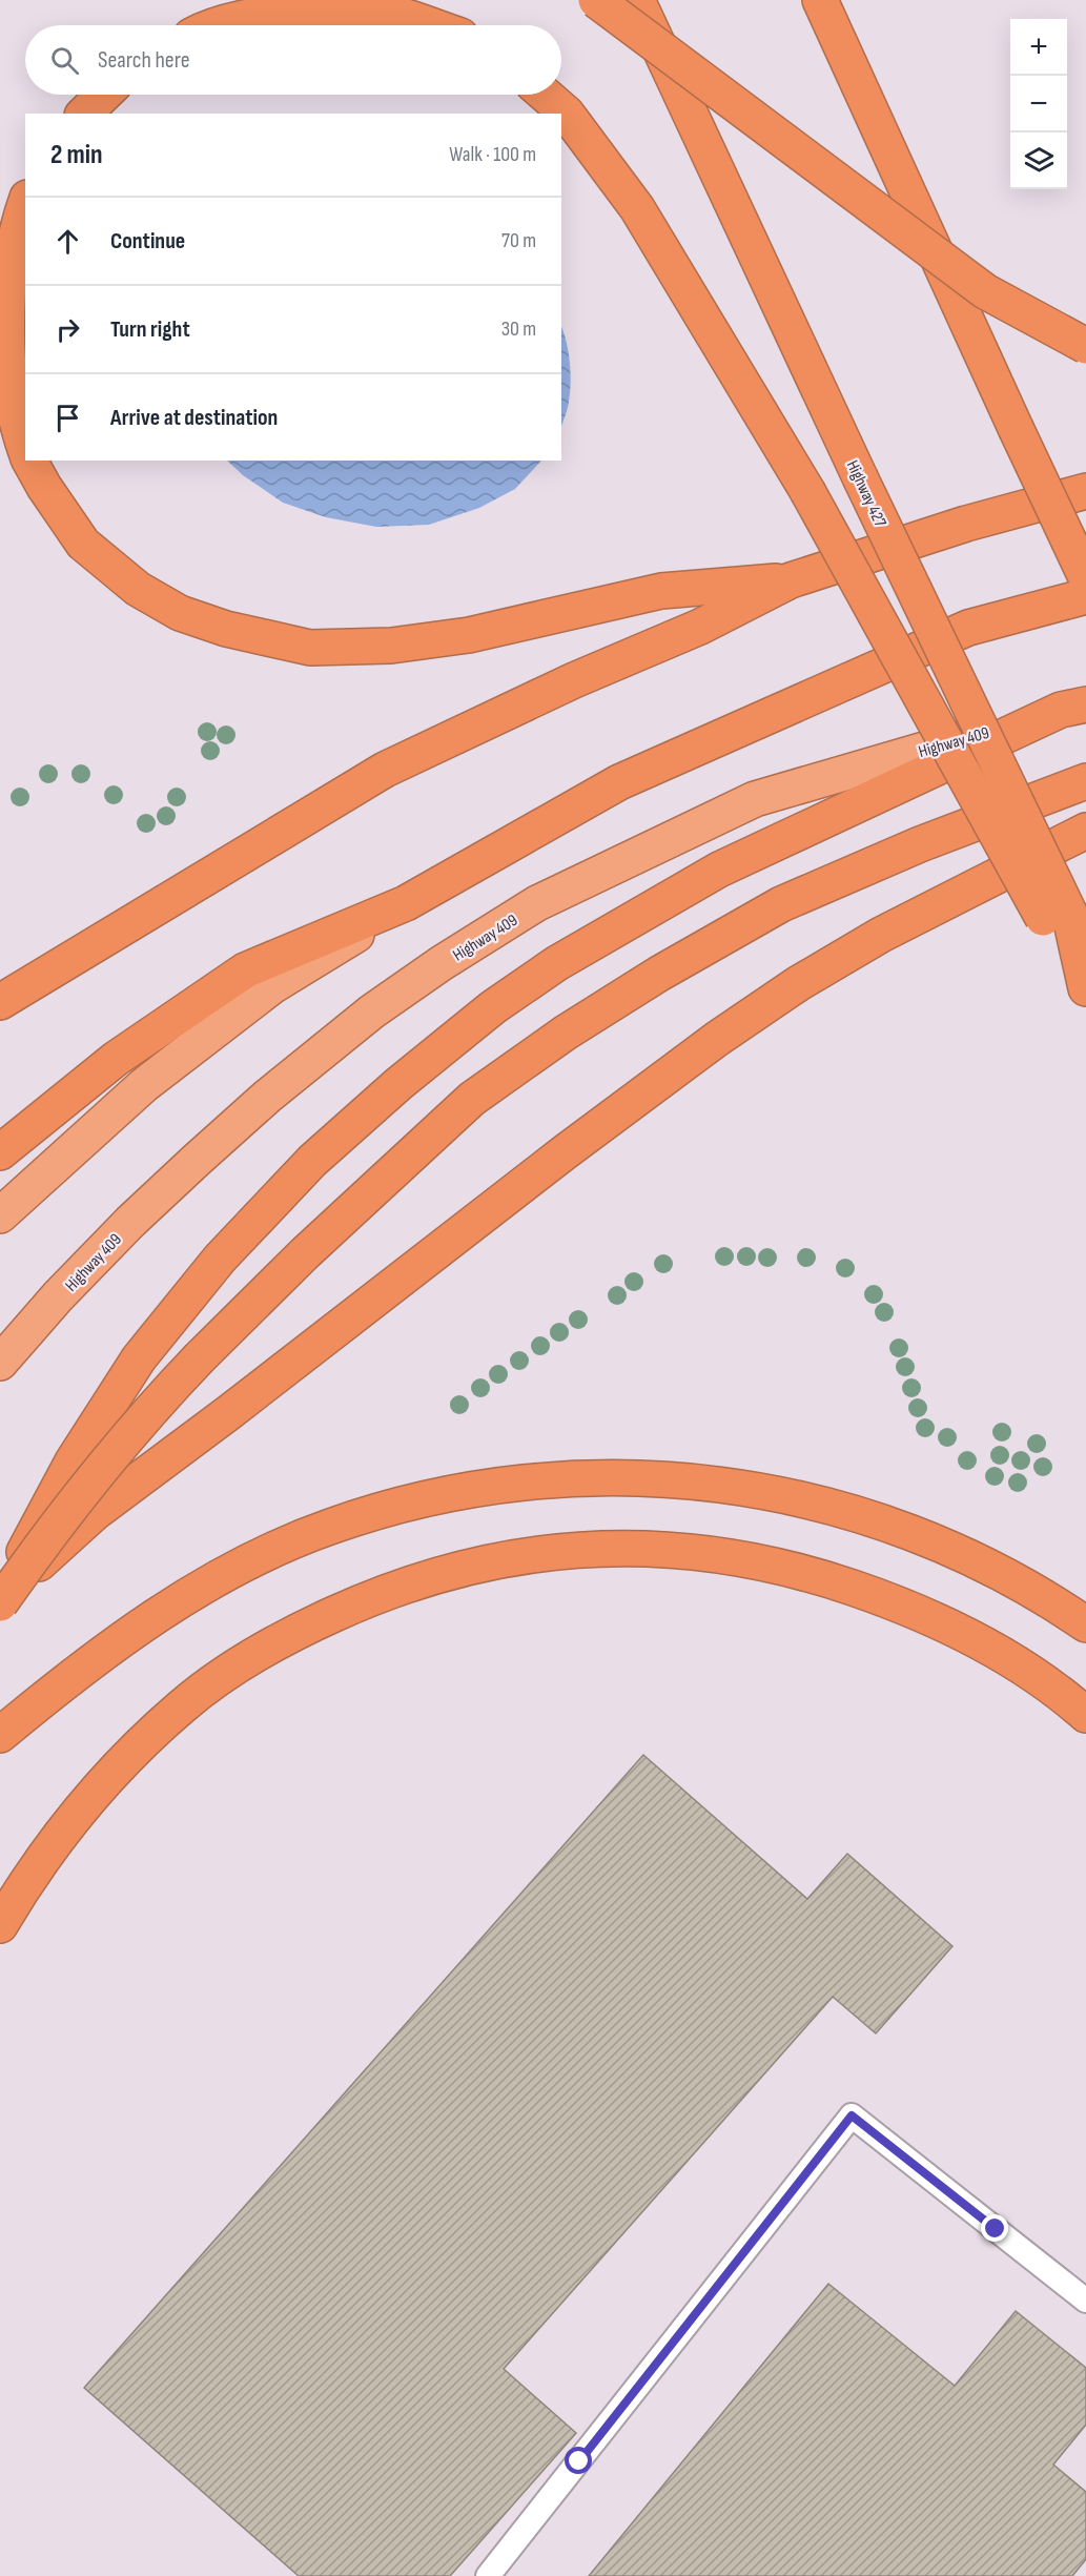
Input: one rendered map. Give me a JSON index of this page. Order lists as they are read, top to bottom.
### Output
{
  "streets": {
    "highway": ["Highway 427", "Highway 409"]
  },
  "page": {
    "map_buttons": ["+", "−"],
    "search": "Search here",
    "heading": ["2 min", "Walk · 100 m"],
    "list": [
      ["Continue", "70 m"],
      ["Turn right", "30 m"],
      "Arrive at destination"
    ]
  }
}
